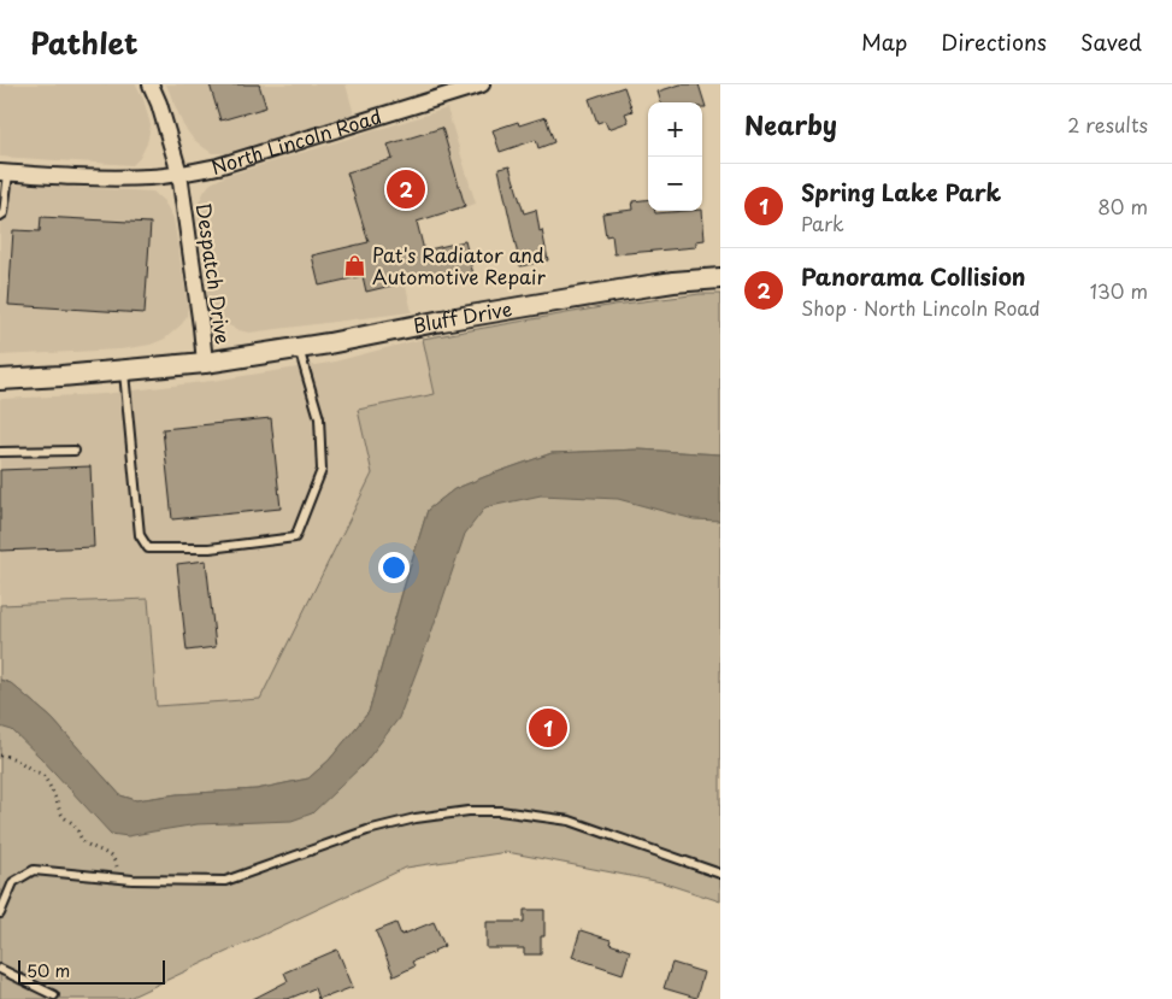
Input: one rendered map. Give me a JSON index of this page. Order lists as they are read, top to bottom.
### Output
{
  "streets": {
    "street": ["North Lincoln Road", "Despatch Drive", "Bluff Drive"]
  },
  "crossings": [
    ["North Lincoln Road", "Despatch Drive"],
    ["Despatch Drive", "Bluff Drive"]
  ],
  "places": {
    "shop": ["Pat's Radiator and Automotive Repair"]
  },
  "scale_bar": "50 m",
  "page": {
    "header": "Pathlet",
    "nav": ["Map", "Directions", "Saved"],
    "heading": ["Nearby", "2 results"],
    "map_buttons": ["+", "−"],
    "list": [
      {
        "mark": "1",
        "name": "Spring Lake Park",
        "note": "Park",
        "value": "80 m"
      },
      {
        "mark": "2",
        "name": "Panorama Collision",
        "note": "Shop · North Lincoln Road",
        "value": "130 m"
      }
    ],
    "pins": ["2", "1"],
    "scale": "50 m"
  }
}
